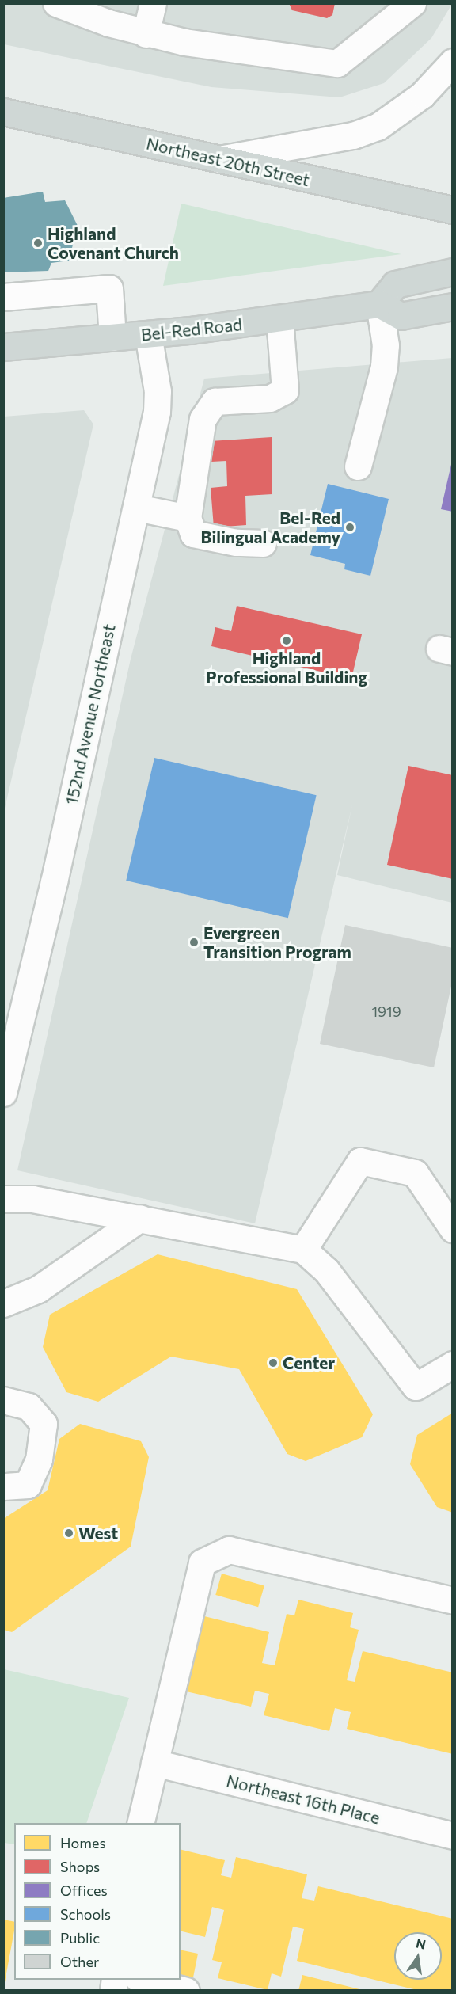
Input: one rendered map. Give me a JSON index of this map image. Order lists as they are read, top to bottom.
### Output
{
  "streets": {
    "main road": ["Northeast 20th Street", "Bel-Red Road"],
    "street": ["152nd Avenue Northeast", "Northeast 16th Place"]
  },
  "crossings": [
    ["Bel-Red Road", "152nd Avenue Northeast"]
  ],
  "places": [
    "Highland Covenant Church",
    "Bel-Red Bilingual Academy",
    "Highland Professional Building",
    "Evergreen Transition Program",
    "Center",
    "West"
  ],
  "house_numbers": ["1919"],
  "legend": [
    "Homes",
    "Shops",
    "Offices",
    "Schools",
    "Public",
    "Other"
  ],
  "north": "top"
}
